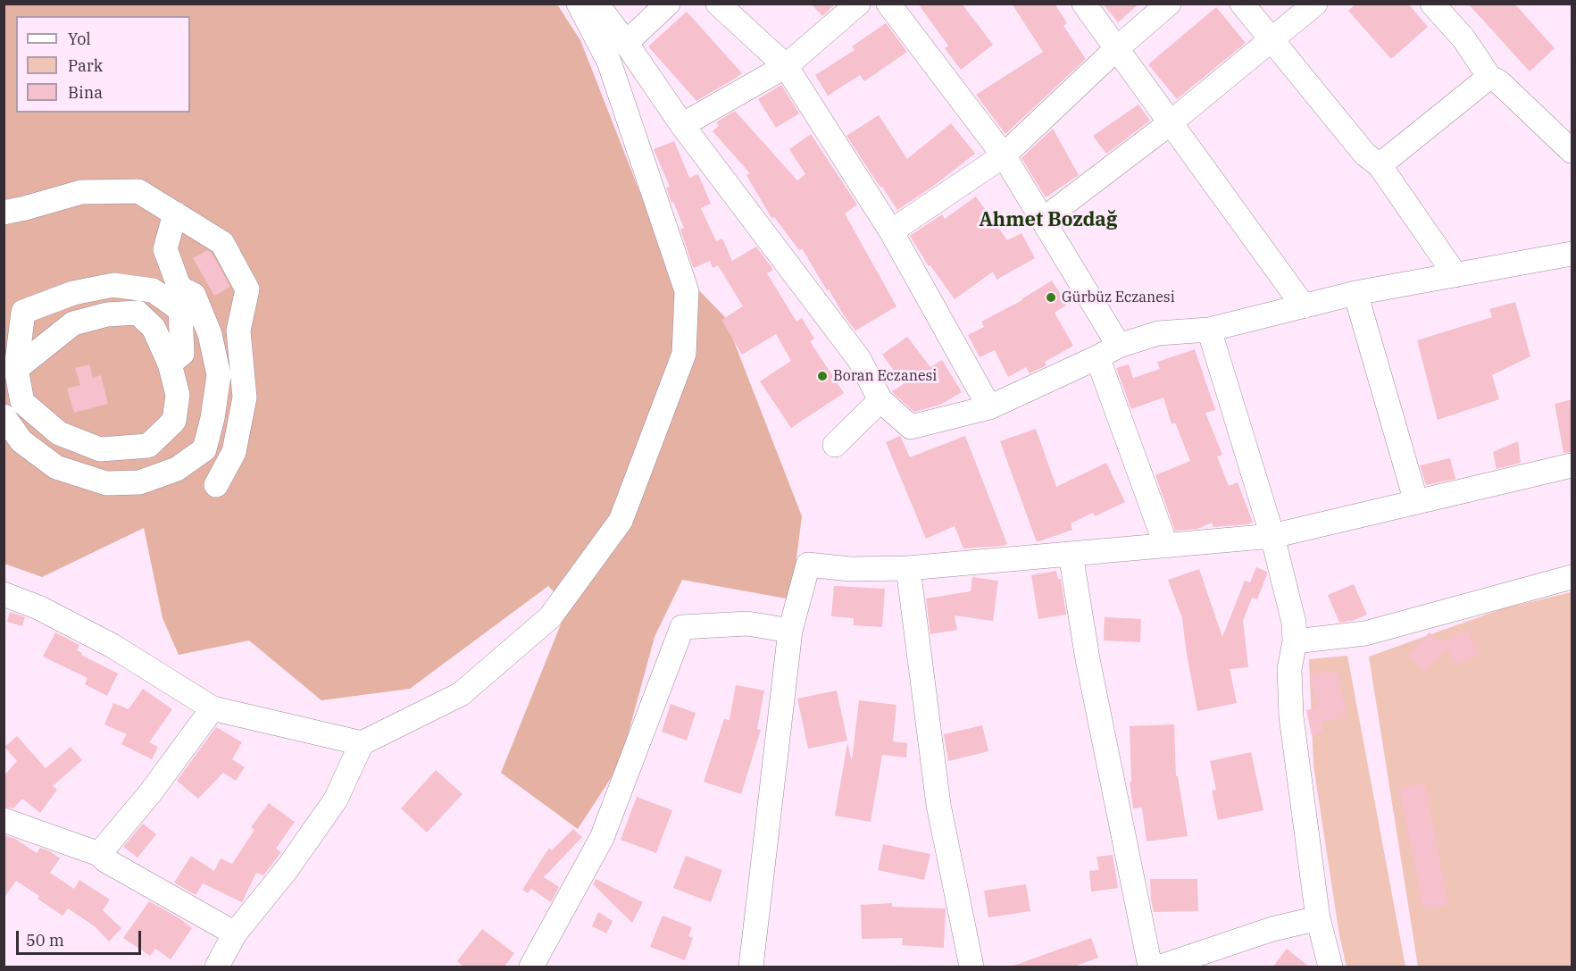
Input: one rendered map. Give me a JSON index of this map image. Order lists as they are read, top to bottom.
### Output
{
  "districts": ["Ahmet Bozdağ"],
  "places": ["Gürbüz Eczanesi", "Boran Eczanesi"],
  "legend": ["Yol", "Park", "Bina"],
  "scale_bar": "50 m"
}
